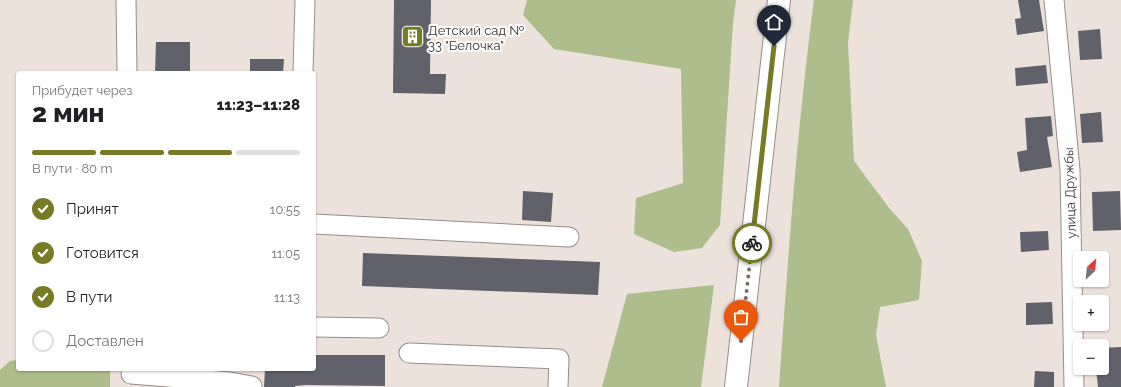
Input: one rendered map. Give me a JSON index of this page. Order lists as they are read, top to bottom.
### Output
{
  "streets": {
    "street": ["улица Дружбы"]
  },
  "places": {
    "building": ["Детский сад № 33 \"Белочка\""]
  },
  "north": "top right",
  "page": {
    "heading": ["2 мин", "Прибудет через", "11:23–11:28"],
    "bar": "В пути · 80 m",
    "list": [
      ["Принят", "10:55"],
      ["Готовится", "11:05"],
      ["В пути", "11:13"],
      "Доставлен"
    ],
    "map_buttons": ["+", "−"]
  }
}
